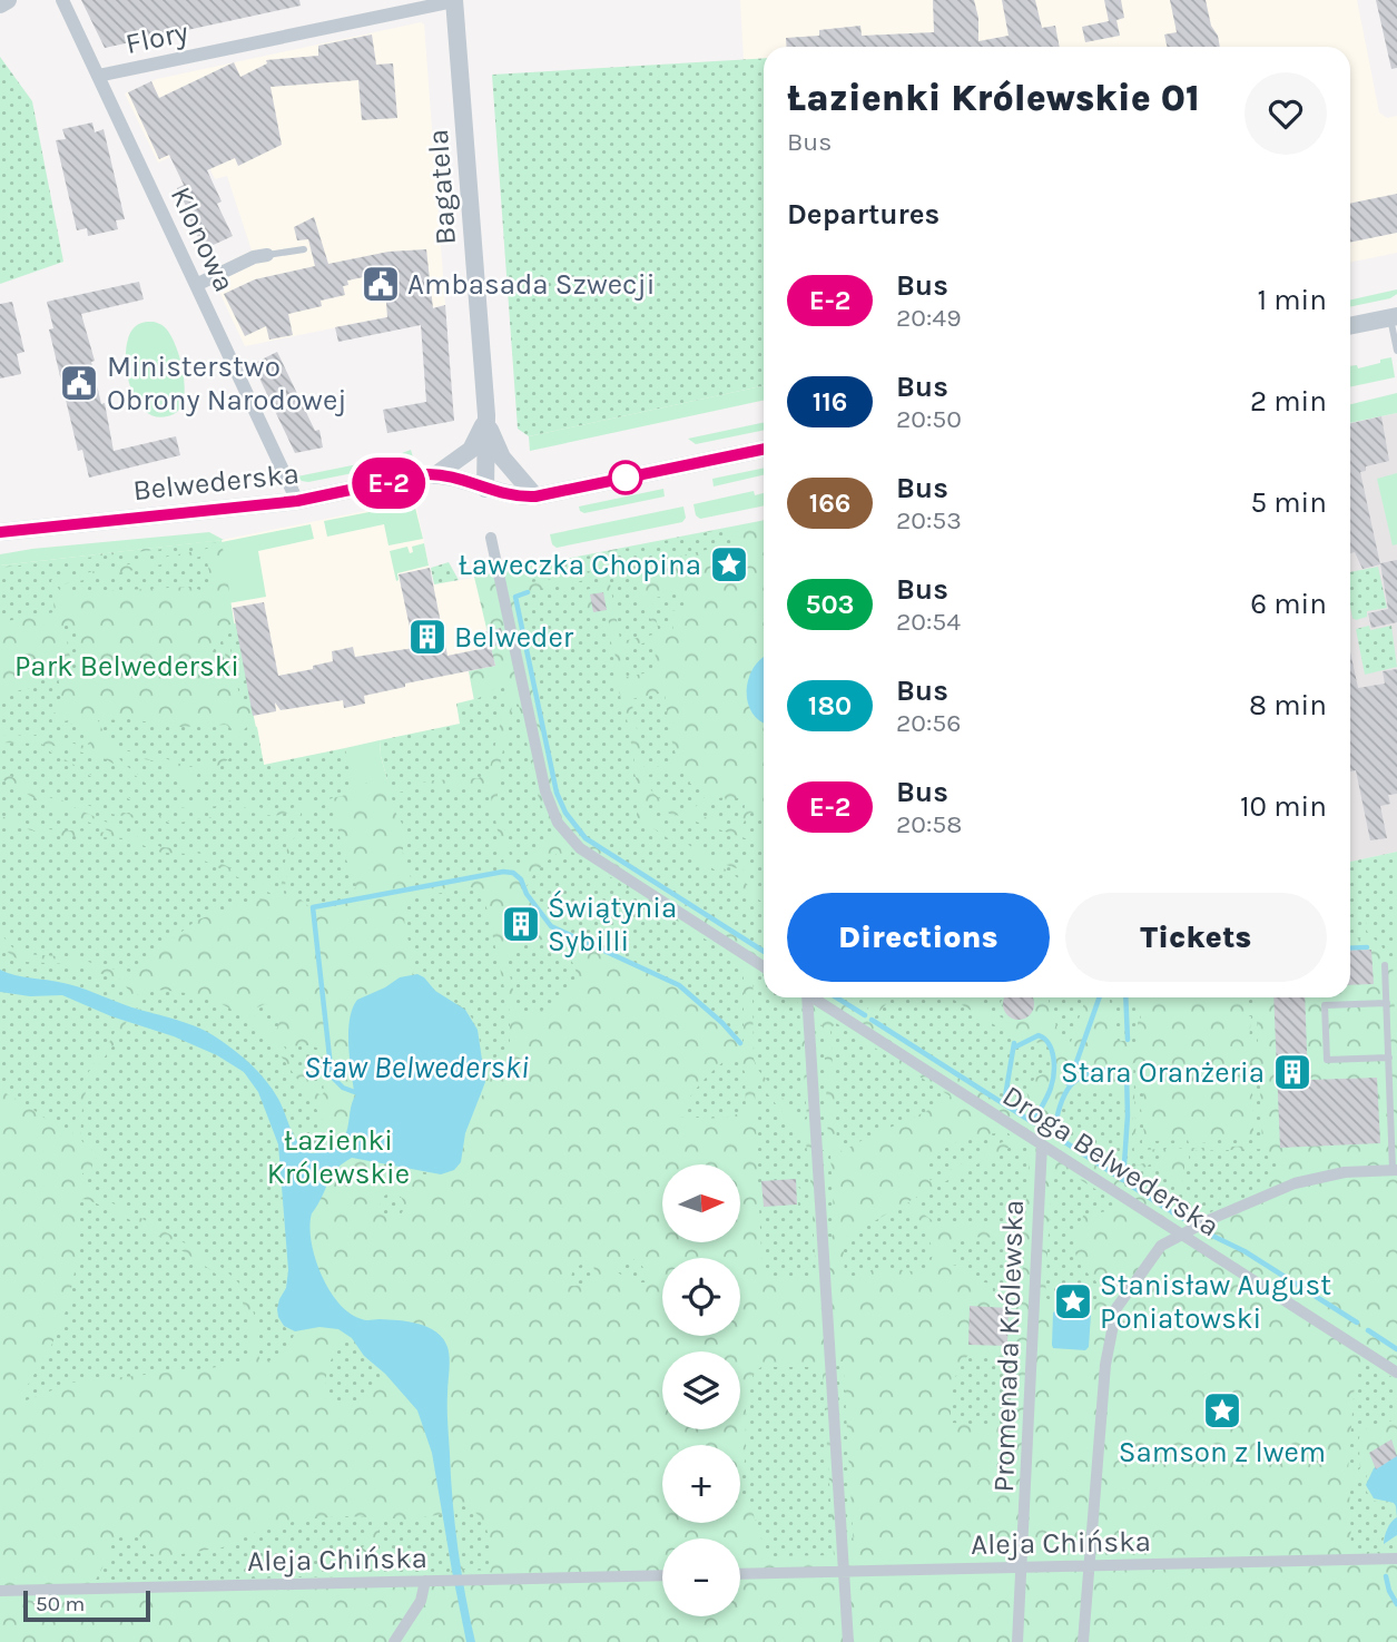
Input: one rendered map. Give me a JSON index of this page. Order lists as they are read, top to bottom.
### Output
{
  "streets": {
    "street": [
      "Flory",
      "Bagatela",
      "Klonowa",
      "Belwederska",
      "Droga Belwederska",
      "Promenada Królewska",
      "Aleja Chińska"
    ]
  },
  "crossings": [
    ["Flory", "Bagatela"],
    ["Flory", "Klonowa"],
    ["Klonowa", "Belwederska"],
    ["Droga Belwederska", "Promenada Królewska"],
    ["Promenada Królewska", "Aleja Chińska"]
  ],
  "water": ["Staw Belwederski"],
  "parks": ["Park Belwederski", "Łazienki Królewskie"],
  "places": {
    "public building": ["Ambasada Szwecji", "Ministerstwo Obrony Narodowej"],
    "place": ["Ławeczka Chopina", "Stanisław August Poniatowski", "Samson z lwem"],
    "building": ["Belweder", "Świątynia Sybilli", "Stara Oranżeria"]
  },
  "lines": ["bus line E-2"],
  "scale_bar": "50 m",
  "north": "right",
  "page": {
    "on_map": "E-2",
    "heading": [
      ["Łazienki Królewskie 01", "Bus"],
      "Departures"
    ],
    "list": [
      {
        "mark": "E-2",
        "name": "Bus",
        "note": "20:49",
        "value": "1 min"
      },
      {
        "mark": "116",
        "name": "Bus",
        "note": "20:50",
        "value": "2 min"
      },
      {
        "mark": "166",
        "name": "Bus",
        "note": "20:53",
        "value": "5 min"
      },
      {
        "mark": "503",
        "name": "Bus",
        "note": "20:54",
        "value": "6 min"
      },
      {
        "mark": "180",
        "name": "Bus",
        "note": "20:56",
        "value": "8 min"
      },
      {
        "mark": "E-2",
        "name": "Bus",
        "note": "20:58",
        "value": "10 min"
      }
    ],
    "buttons": ["Directions", "Tickets"],
    "map_buttons": ["+", "−"],
    "scale": "50 m"
  }
}
